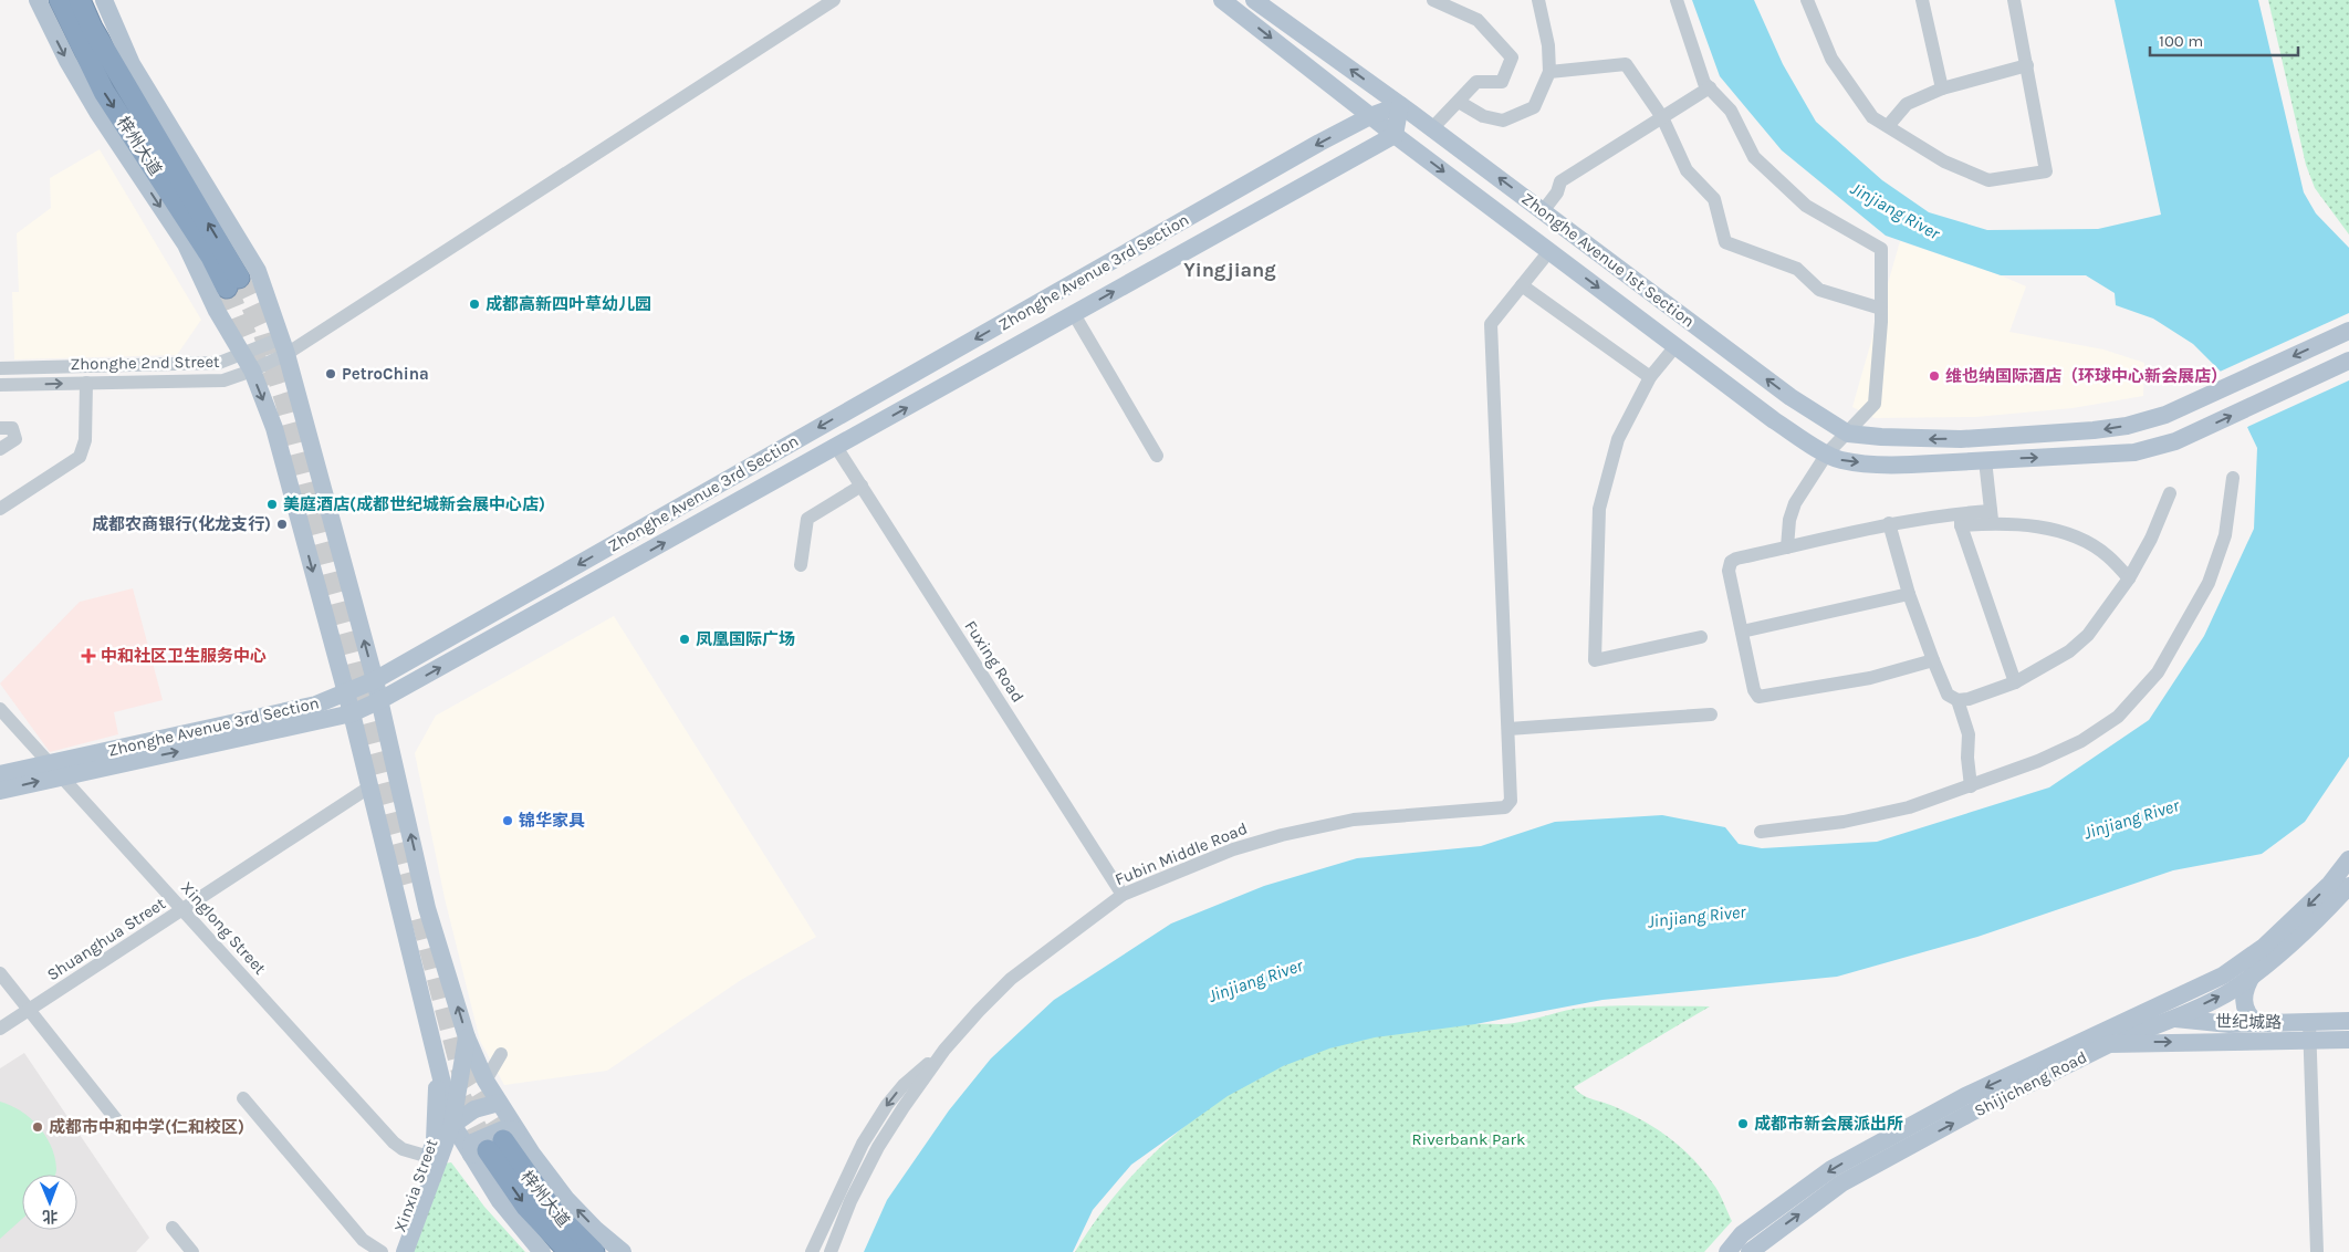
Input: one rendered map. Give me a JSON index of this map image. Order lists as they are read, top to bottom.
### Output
{
  "streets": {
    "highway": ["梓州大道"],
    "main road": [
      "Zhonghe Avenue 1st Section",
      "Zhonghe Avenue 3rd Section",
      "世纪城路",
      "Shijicheng Road",
      "Xinxia Street"
    ],
    "street": [
      "Zhonghe 2nd Street",
      "Fuxing Road",
      "Fubin Middle Road",
      "Xinglong Street",
      "Shuanghua Street"
    ]
  },
  "crossings": [
    ["Zhonghe Avenue 1st Section", "Zhonghe Avenue 3rd Section"],
    ["Zhonghe Avenue 3rd Section", "Fuxing Road"],
    ["Zhonghe Avenue 3rd Section", "Xinglong Street"],
    ["Fuxing Road", "Fubin Middle Road"],
    ["Xinglong Street", "Shuanghua Street"],
    ["Xinglong Street", "Xinxia Street"],
    ["世纪城路", "Shijicheng Road"]
  ],
  "districts": ["Yingjiang"],
  "water": ["Jinjiang River"],
  "parks": ["Riverbank Park"],
  "places": {
    "other": [
      "成都高新四叶草幼儿园",
      "PetroChina",
      "维也纳国际酒店（环球中心新会展店）",
      "美庭酒店(成都世纪城新会展中心店)",
      "成都农商银行(化龙支行)",
      "凤凰国际广场",
      "锦华家具",
      "成都市新会展派出所",
      "成都市中和中学(仁和校区)"
    ],
    "health": ["中和社区卫生服务中心"]
  },
  "scale_bar": "100 m",
  "north": "bottom"
}
